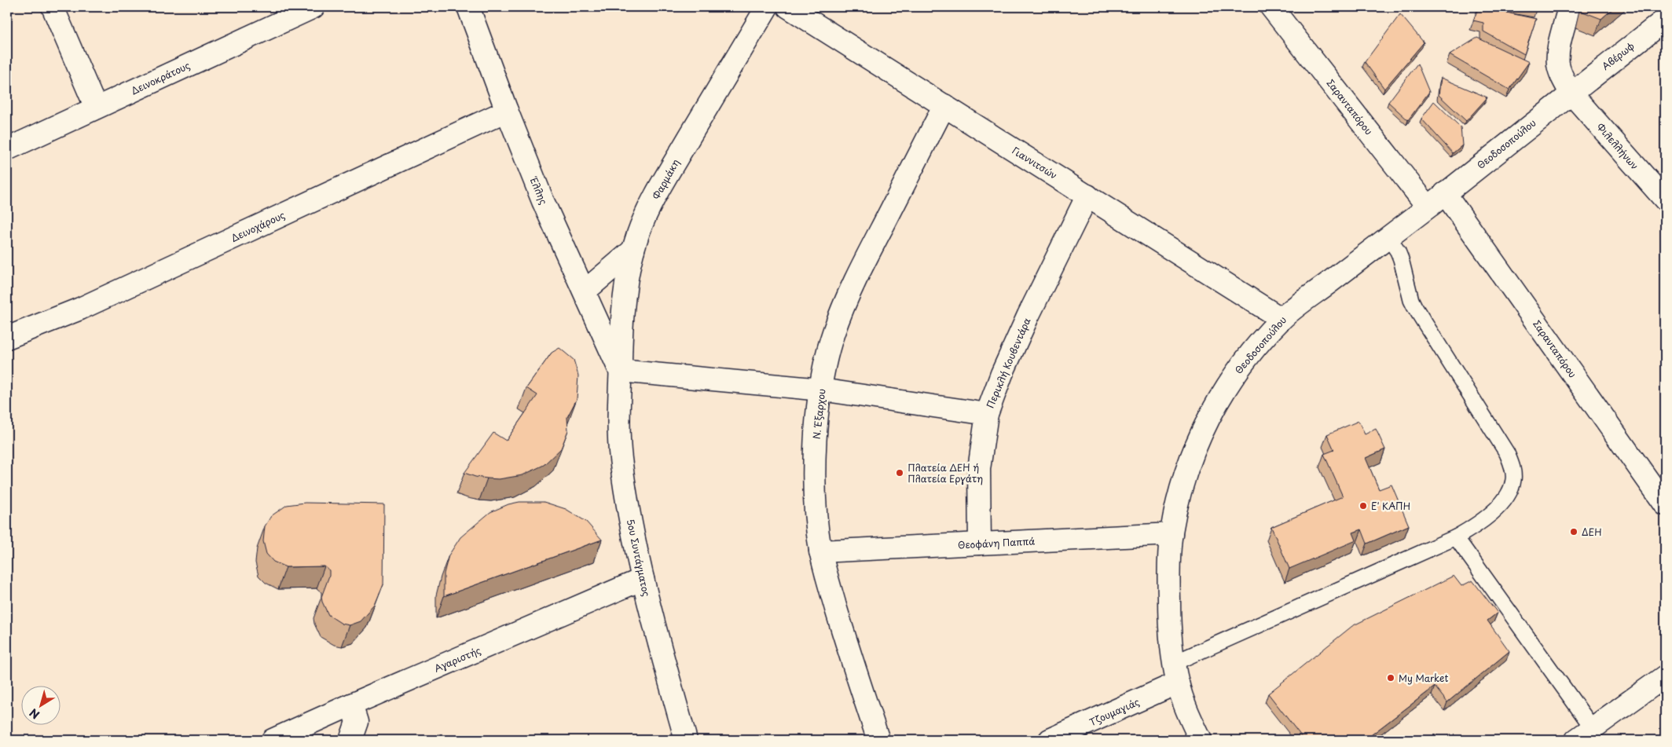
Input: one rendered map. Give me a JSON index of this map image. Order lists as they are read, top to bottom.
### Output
{
  "streets": {
    "street": [
      "Αβέρωφ",
      "Δεινοκράτους",
      "Σαρανταπόρου",
      "Θεοδοσοπούλου",
      "Φιλελλήνων",
      "Γιαννιτσών",
      "Φαρμάκη",
      "Έλλης",
      "Δεινοχάρους",
      "Περικλή Κουβεντάρα",
      "Ν. Έξαρχου",
      "Θεοφάνη Παππά",
      "5ου Συντάγματος",
      "Αγαριστής",
      "Τζουμαγιάς"
    ]
  },
  "crossings": [
    ["Αβέρωφ", "Θεοδοσοπούλου"],
    ["Αβέρωφ", "Φιλελλήνων"],
    ["Σαρανταπόρου", "Θεοδοσοπούλου"],
    ["Θεοδοσοπούλου", "Φιλελλήνων"],
    ["Θεοδοσοπούλου", "Γιαννιτσών"],
    ["Θεοδοσοπούλου", "Θεοφάνη Παππά"],
    ["Θεοδοσοπούλου", "Τζουμαγιάς"],
    ["Γιαννιτσών", "Περικλή Κουβεντάρα"],
    ["Γιαννιτσών", "Ν. Έξαρχου"],
    ["Φαρμάκη", "Έλλης"],
    ["Φαρμάκη", "5ου Συντάγματος"],
    ["Έλλης", "Δεινοχάρους"],
    ["Έλλης", "5ου Συντάγματος"],
    ["Περικλή Κουβεντάρα", "Θεοφάνη Παππά"],
    ["Ν. Έξαρχου", "Θεοφάνη Παππά"],
    ["5ου Συντάγματος", "Αγαριστής"]
  ],
  "places": [
    "Πλατεία ΔΕΗ ή Πλατεία Εργάτη",
    "Ε' ΚΑΠΗ",
    "ΔΕΗ",
    "My Market"
  ],
  "north": "bottom left"
}
